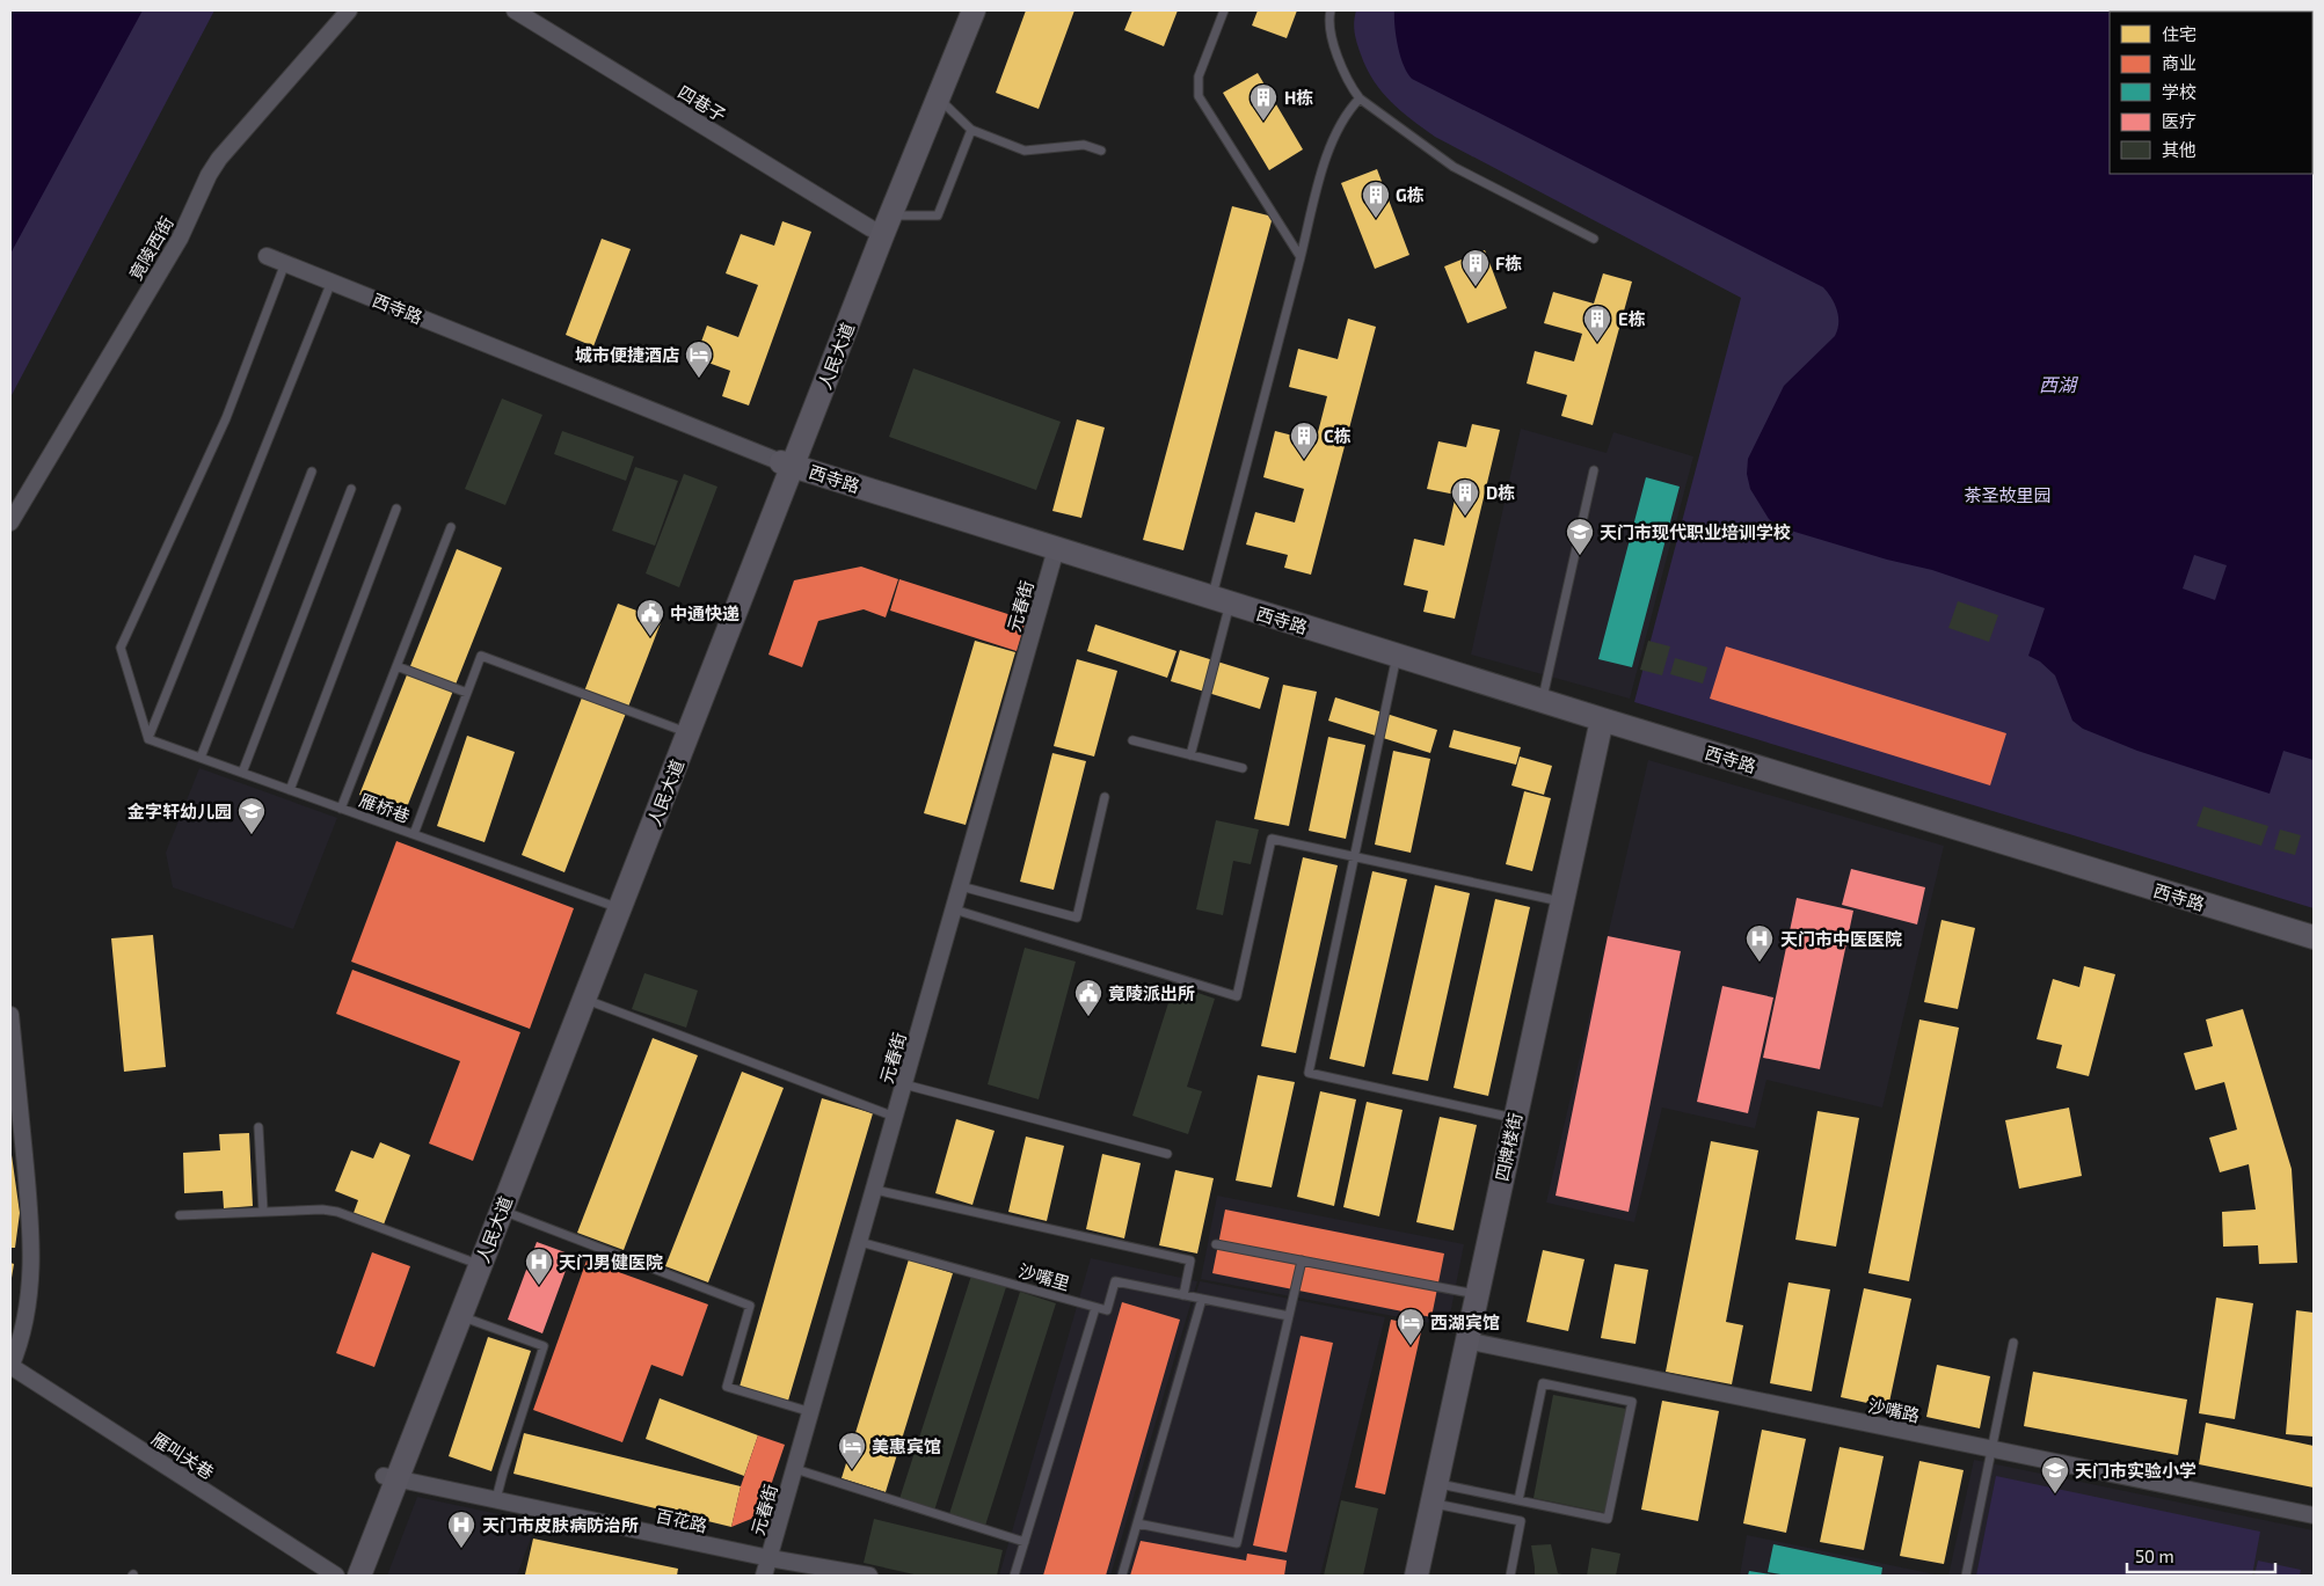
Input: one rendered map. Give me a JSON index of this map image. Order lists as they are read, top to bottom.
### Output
{
  "streets": {
    "main road": ["西寺路", "人民大道", "四牌楼街"],
    "street": [
      "四巷子",
      "竟陵西街",
      "元春街",
      "沙嘴路",
      "雁叫关巷",
      "百花路"
    ],
    "lane": ["雁桥巷", "沙嘴里"]
  },
  "crossings": [
    ["四巷子", "人民大道"],
    ["西寺路", "人民大道"],
    ["西寺路", "元春街"],
    ["西寺路", "四牌楼街"],
    ["人民大道", "雁桥巷"],
    ["人民大道", "百花路"],
    ["元春街", "沙嘴里"],
    ["元春街", "百花路"],
    ["四牌楼街", "沙嘴路"]
  ],
  "water": ["西湖"],
  "parks": ["茶圣故里园"],
  "places": {
    "building": [
      "H栋",
      "G栋",
      "F栋",
      "E栋",
      "C栋",
      "D栋"
    ],
    "hotel": ["城市便捷酒店", "西湖宾馆", "美惠宾馆"],
    "school or university": ["天门市现代职业培训学校", "金字轩幼儿园", "天门市实验小学"],
    "public building": ["中通快递", "竟陵派出所"],
    "hospital": ["天门市中医医院", "天门男健医院", "天门市皮肤病防治所"]
  },
  "legend": [
    "住宅",
    "商业",
    "学校",
    "医疗",
    "其他"
  ],
  "scale_bar": "50 m"
}
